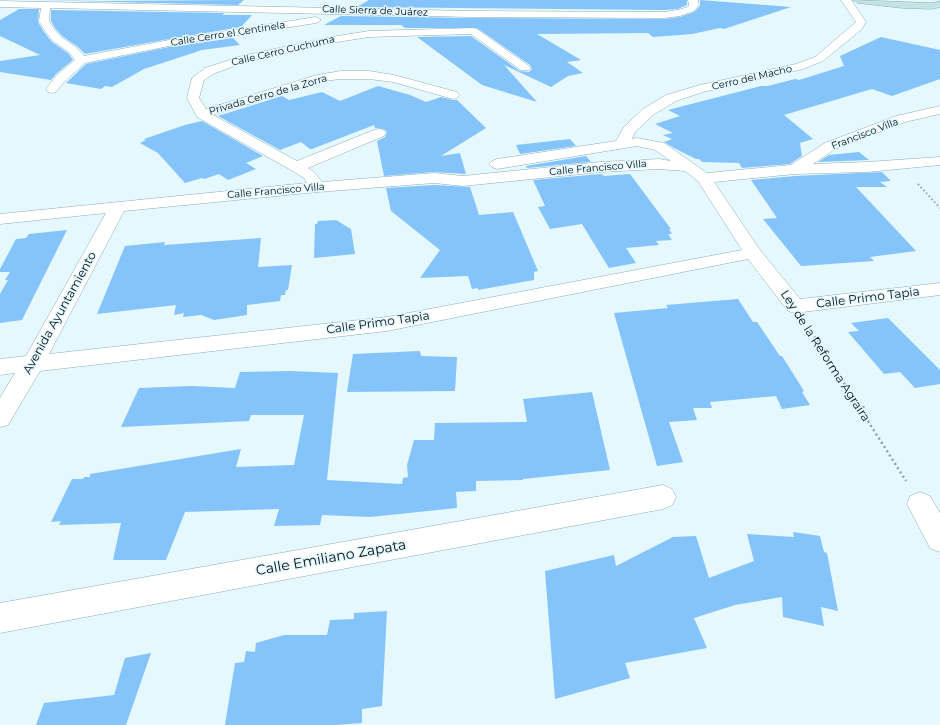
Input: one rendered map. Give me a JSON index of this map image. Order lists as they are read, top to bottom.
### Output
{
  "streets": {
    "street": [
      "Calle Sierra de Juárez",
      "Calle Cerro el Centinela",
      "Calle Cerro Cuchuma",
      "Cerro del Macho",
      "Privada Cerro de la Zorra",
      "Francisco Villa",
      "Calle Francisco Villa",
      "Calle Primo Tapia",
      "Avenida Ayuntamiento",
      "Ley de la Reforma Agraira",
      "Calle Emiliano Zapata"
    ]
  },
  "crossings": [
    ["Calle Sierra de Juárez", "Calle Cerro el Centinela"],
    ["Calle Cerro Cuchuma", "Privada Cerro de la Zorra"],
    ["Cerro del Macho", "Calle Francisco Villa"],
    ["Calle Francisco Villa", "Avenida Ayuntamiento"],
    ["Calle Francisco Villa", "Ley de la Reforma Agraira"],
    ["Calle Primo Tapia", "Avenida Ayuntamiento"],
    ["Calle Primo Tapia", "Ley de la Reforma Agraira"]
  ]
}
